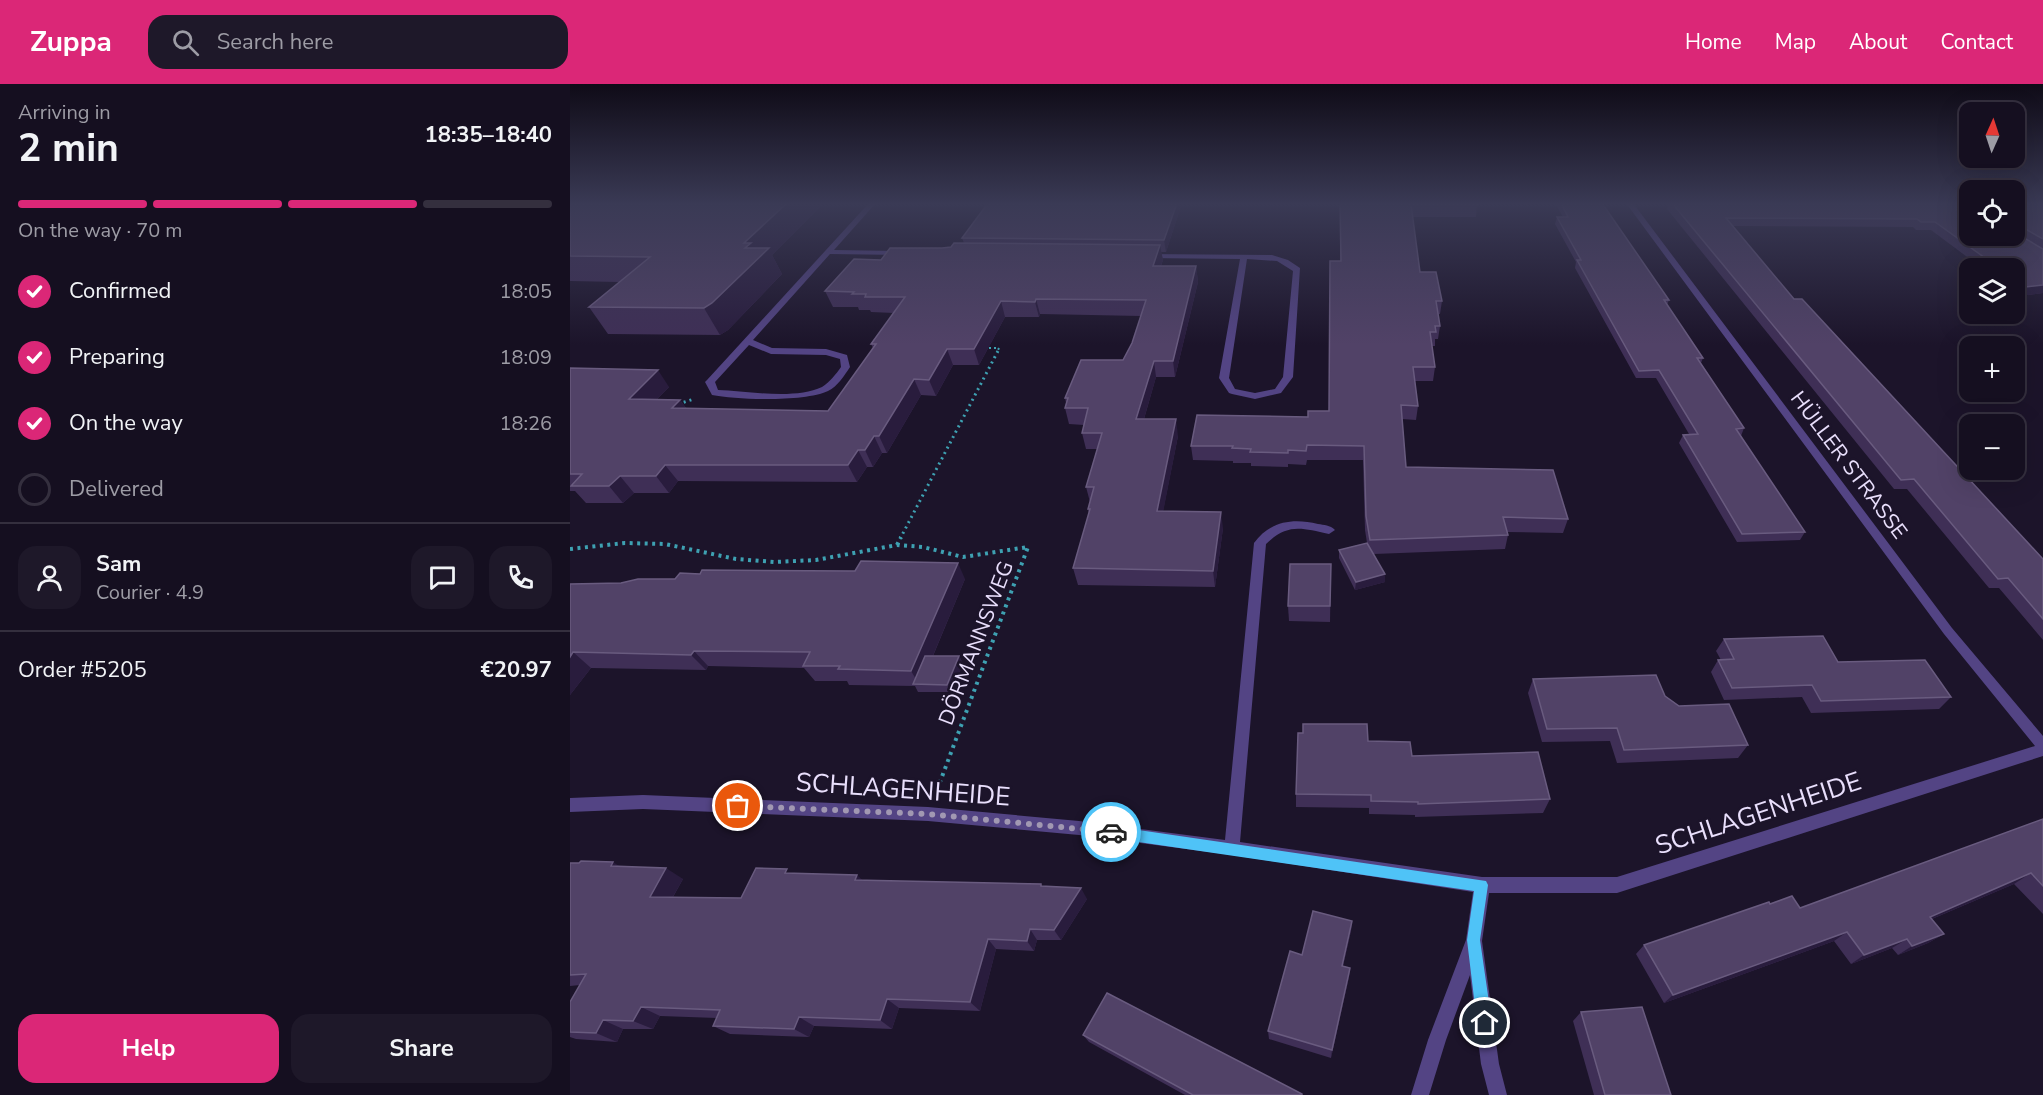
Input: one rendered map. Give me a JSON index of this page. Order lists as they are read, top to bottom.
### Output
{
  "streets": {
    "street": ["HÜLLER STRASSE", "SCHLAGENHEIDE"],
    "path": ["DÖRMANNSWEG"]
  },
  "crossings": [
    ["HÜLLER STRASSE", "SCHLAGENHEIDE"],
    ["DÖRMANNSWEG", "SCHLAGENHEIDE"]
  ],
  "north": "top",
  "page": {
    "header": "Zuppa",
    "search": "Search here",
    "nav": [
      "Home",
      "Map",
      "About",
      "Contact"
    ],
    "heading": ["2 min", "Arriving in", "18:35–18:40"],
    "panel": [
      "Sam",
      "Courier · 4.9",
      "Order #5205",
      "€20.97"
    ],
    "map_buttons": ["+", "−"],
    "bar": "On the way · 70 m",
    "list": [
      ["Confirmed", "18:05"],
      ["Preparing", "18:09"],
      ["On the way", "18:26"],
      "Delivered"
    ],
    "buttons": ["Help", "Share"]
  }
}
